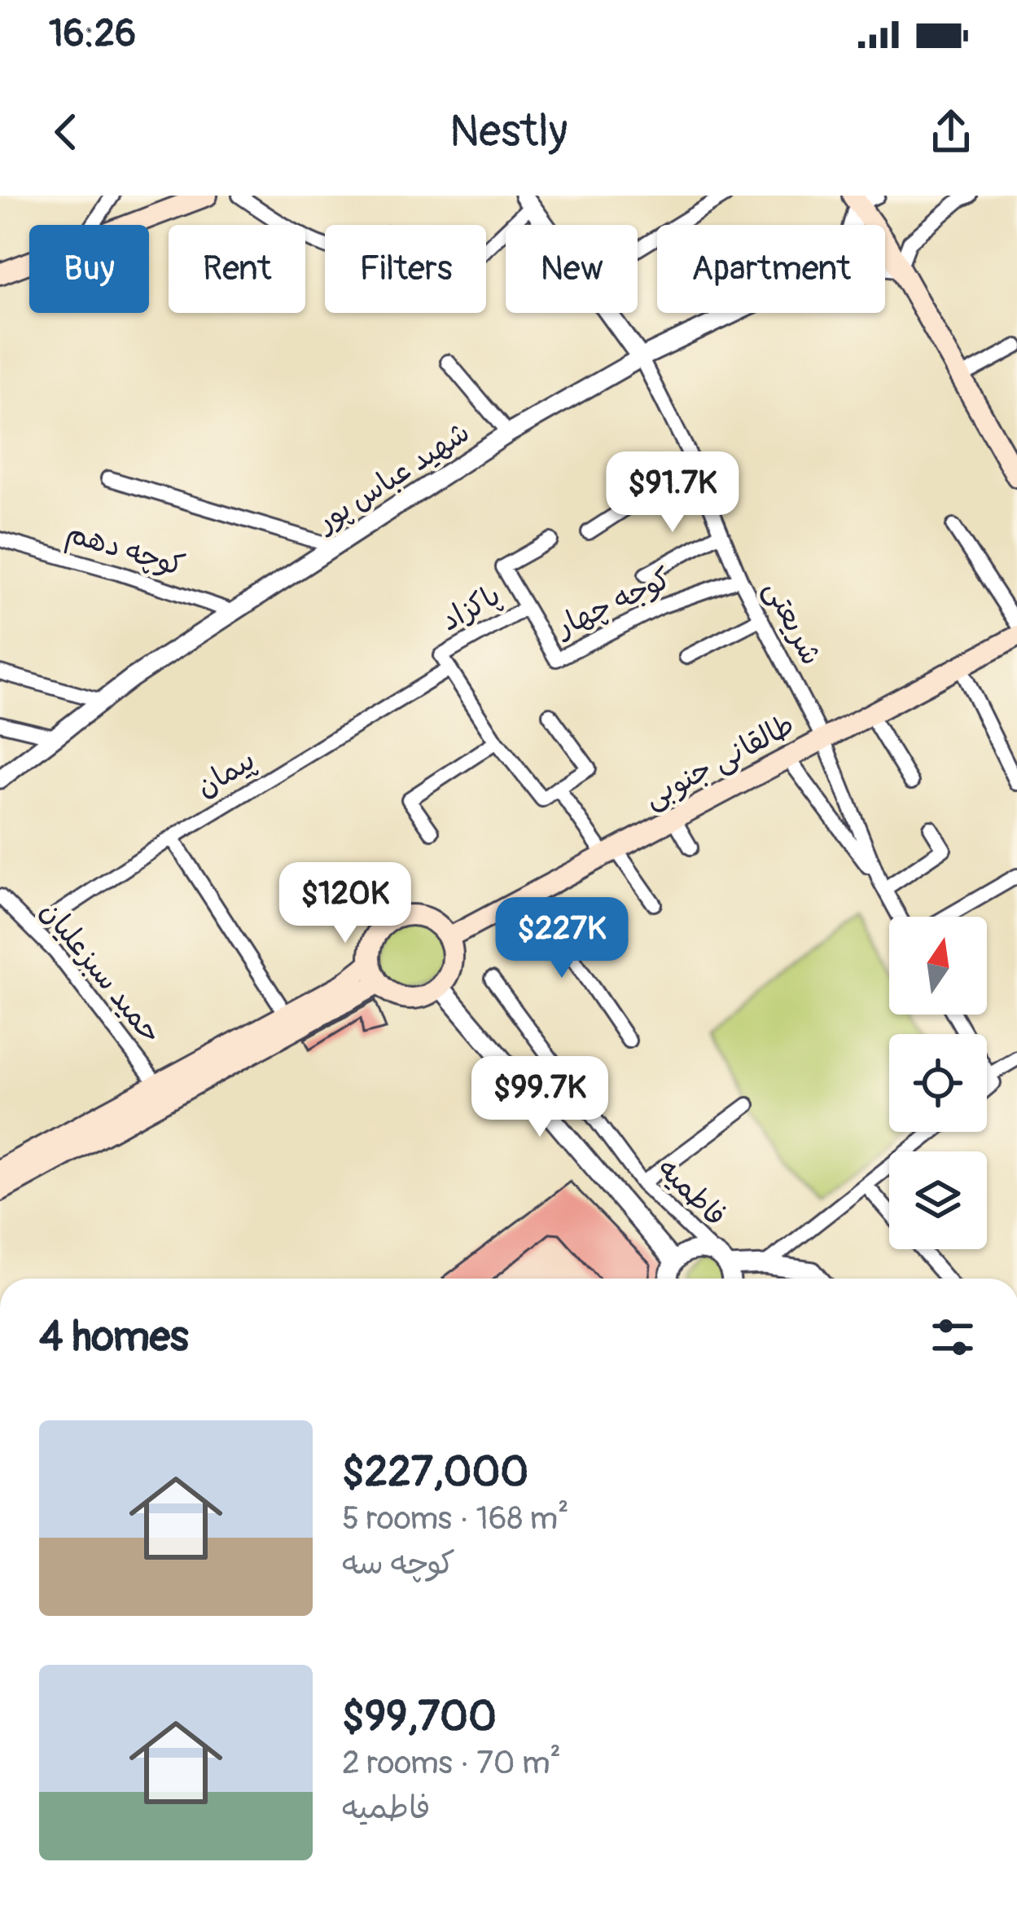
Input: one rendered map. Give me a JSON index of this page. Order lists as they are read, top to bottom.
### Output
{
  "streets": {
    "main road": ["طالقانی جنوبی"],
    "street": [
      "شهید عباس پور",
      "کوچه دهم",
      "کوجه چهار",
      "پاکزاد",
      "شریعتی",
      "پیمان",
      "حمید سبزعلیان",
      "فاطمیه"
    ]
  },
  "crossings": [
    ["شهید عباس پور", "کوچه دهم"],
    ["شهید عباس پور", "شریعتی"],
    ["کوجه چهار", "پاکزاد"],
    ["کوجه چهار", "شریعتی"],
    ["پاکزاد", "پیمان"],
    ["شریعتی", "طالقانی جنوبی"],
    ["طالقانی جنوبی", "فاطمیه"],
    ["پیمان", "حمید سبزعلیان"]
  ],
  "north": "top",
  "page": {
    "status": "16:26",
    "header": "Nestly",
    "chip": [
      "Buy",
      "Rent",
      "Filters",
      "New",
      "Apartment"
    ],
    "price": [
      "$91.7K",
      "$120K",
      "$227K",
      "$99.7K"
    ],
    "heading": "4 homes",
    "list": [
      {
        "name": "$227,000",
        "note": "5 rooms · 168 m² · کوچه سه"
      },
      {
        "name": "$99,700",
        "note": "2 rooms · 70 m² · فاطمیه"
      }
    ]
  }
}
